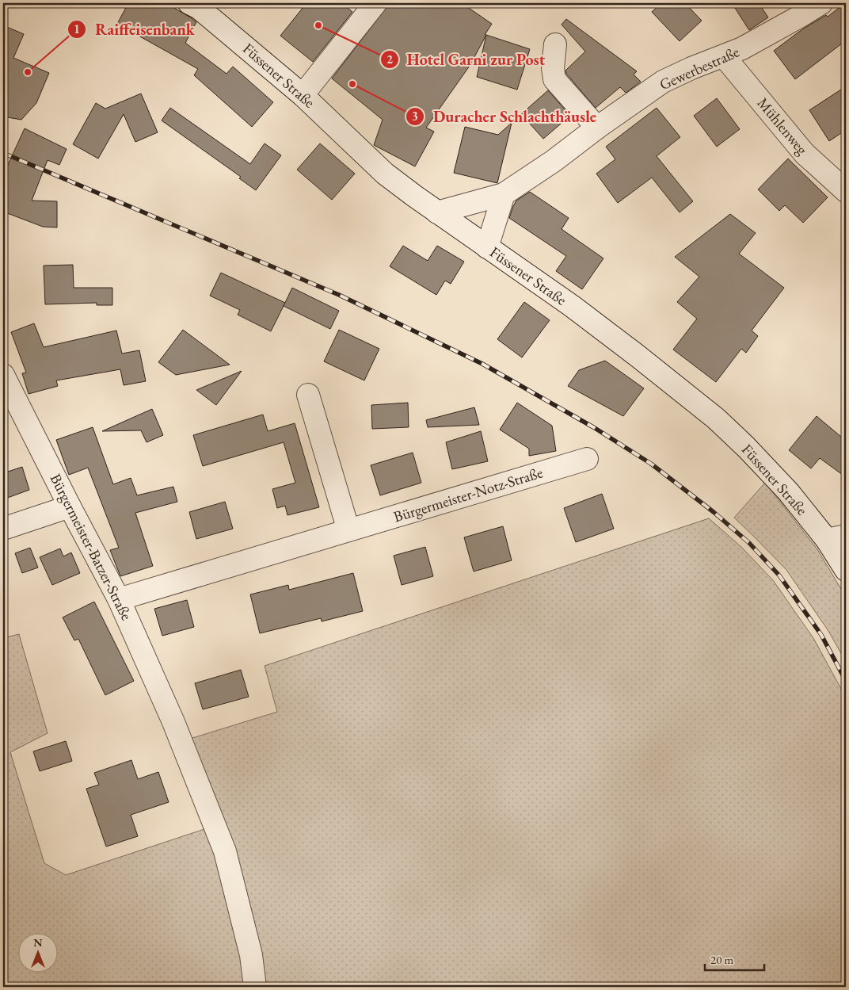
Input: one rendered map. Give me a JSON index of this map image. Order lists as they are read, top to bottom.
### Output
{
  "streets": {
    "street": [
      "Gewerbestraße",
      "Füssener Straße",
      "Mühlenweg",
      "Bürgermeister-Notz-Straße",
      "Bürgermeister-Batzer-Straße"
    ]
  },
  "crossings": [
    ["Gewerbestraße", "Füssener Straße"],
    ["Gewerbestraße", "Mühlenweg"],
    ["Bürgermeister-Notz-Straße", "Bürgermeister-Batzer-Straße"]
  ],
  "places": ["Hotel Garni zur Post", "Raiffeisenbank", "Duracher Schlachthäusle"],
  "scale_bar": "20 m",
  "north": "top"
}
